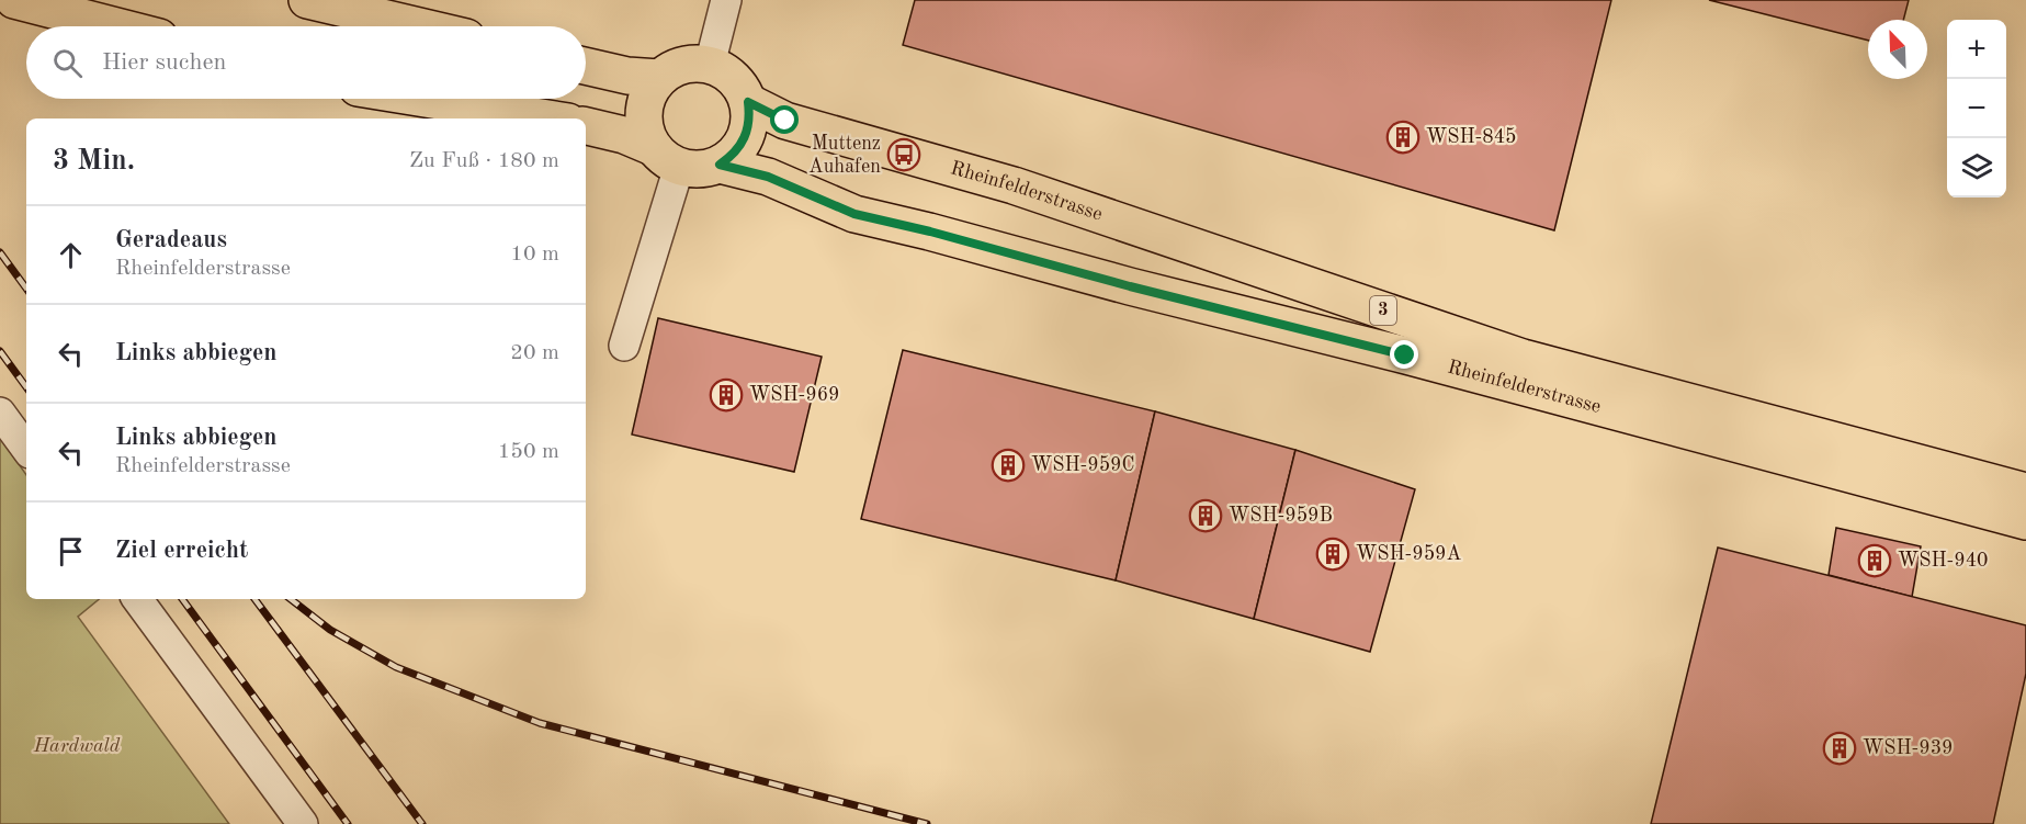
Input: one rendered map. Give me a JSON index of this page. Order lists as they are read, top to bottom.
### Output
{
  "streets": {
    "main road": ["Rheinfelderstrasse", "3"]
  },
  "parks": ["Hardwald"],
  "places": {
    "building": [
      "WSH-845",
      "WSH-969",
      "WSH-959C",
      "WSH-959B",
      "WSH-959A",
      "WSH-940",
      "WSH-939"
    ],
    "bus stop": ["Muttenz Auhafen"]
  },
  "north": "top left",
  "page": {
    "map_buttons": ["+", "−"],
    "search": "Hier suchen",
    "heading": ["3 Min.", "Zu Fuß · 180 m"],
    "list": [
      ["Geradeaus", "Rheinfelderstrasse", "10 m"],
      ["Links abbiegen", "20 m"],
      ["Links abbiegen", "Rheinfelderstrasse", "150 m"],
      "Ziel erreicht"
    ]
  }
}
